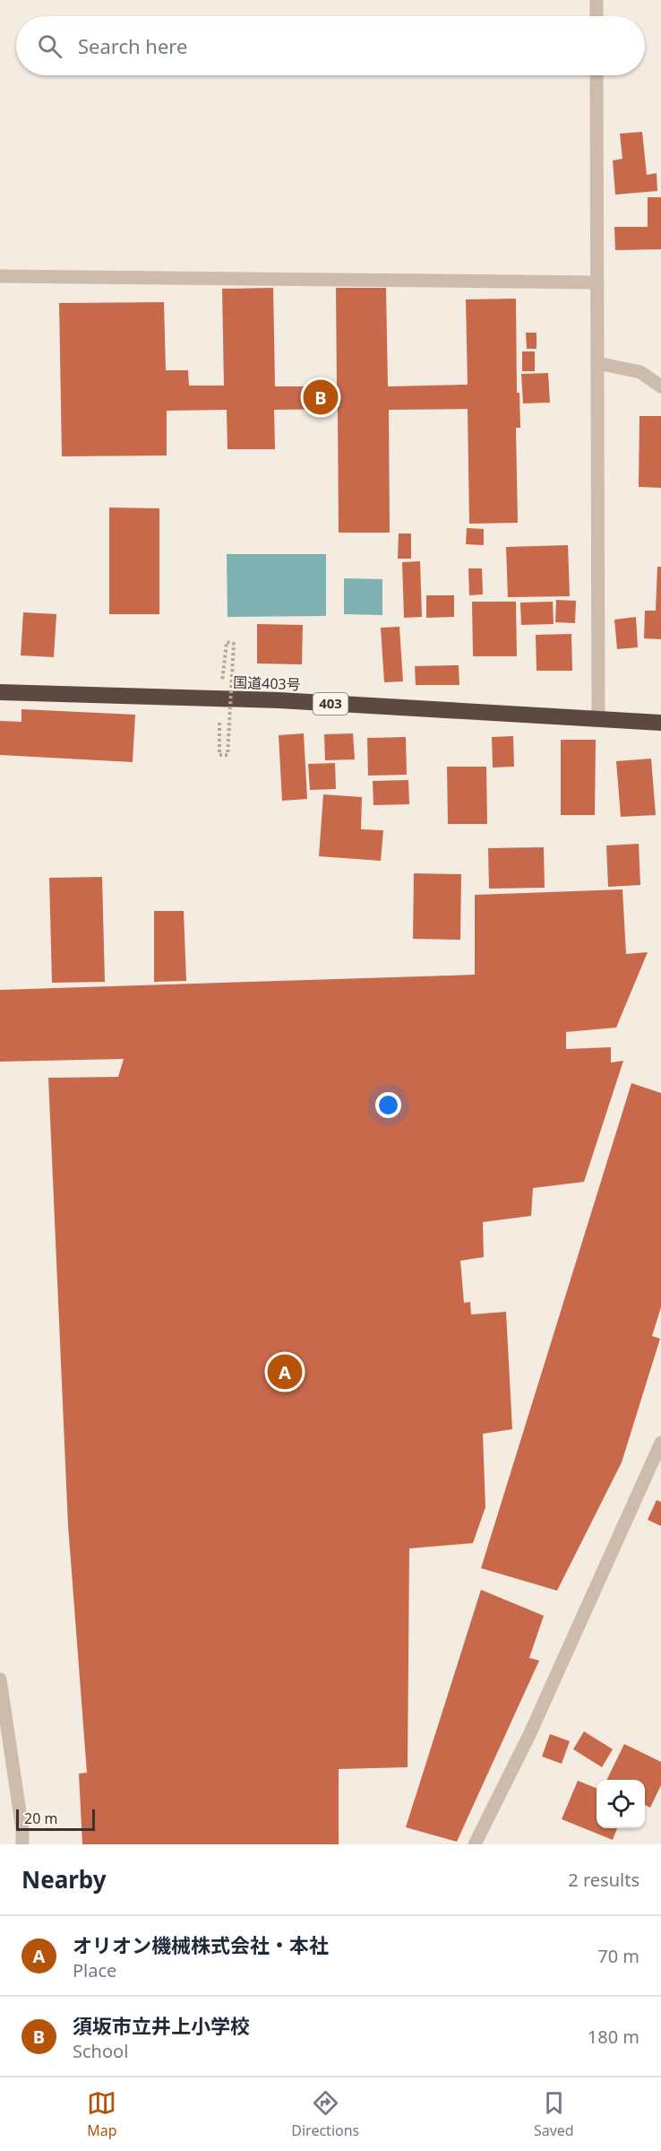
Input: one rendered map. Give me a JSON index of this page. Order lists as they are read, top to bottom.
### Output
{
  "streets": {
    "highway": ["国道403号", "403"]
  },
  "scale_bar": "20 m",
  "page": {
    "search": "Search here",
    "pins": ["B", "A"],
    "scale": "20 m",
    "heading": ["Nearby", "2 results"],
    "list": [
      {
        "mark": "A",
        "name": "オリオン機械株式会社・本社",
        "note": "Place",
        "value": "70 m"
      },
      {
        "mark": "B",
        "name": "須坂市立井上小学校",
        "note": "School",
        "value": "180 m"
      }
    ],
    "nav": ["Map", "Directions", "Saved"]
  }
}
